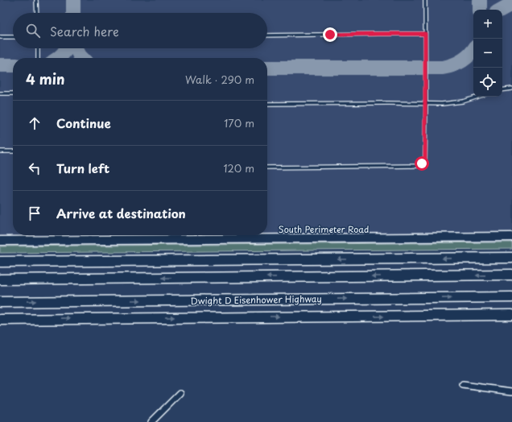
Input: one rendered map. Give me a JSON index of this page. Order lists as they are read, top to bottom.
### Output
{
  "streets": {
    "highway": ["Dwight D Eisenhower Highway"],
    "street": ["South Perimeter Road"]
  },
  "page": {
    "map_buttons": ["+", "−"],
    "search": "Search here",
    "heading": ["4 min", "Walk · 290 m"],
    "list": [
      ["Continue", "170 m"],
      ["Turn left", "120 m"],
      "Arrive at destination"
    ]
  }
}
